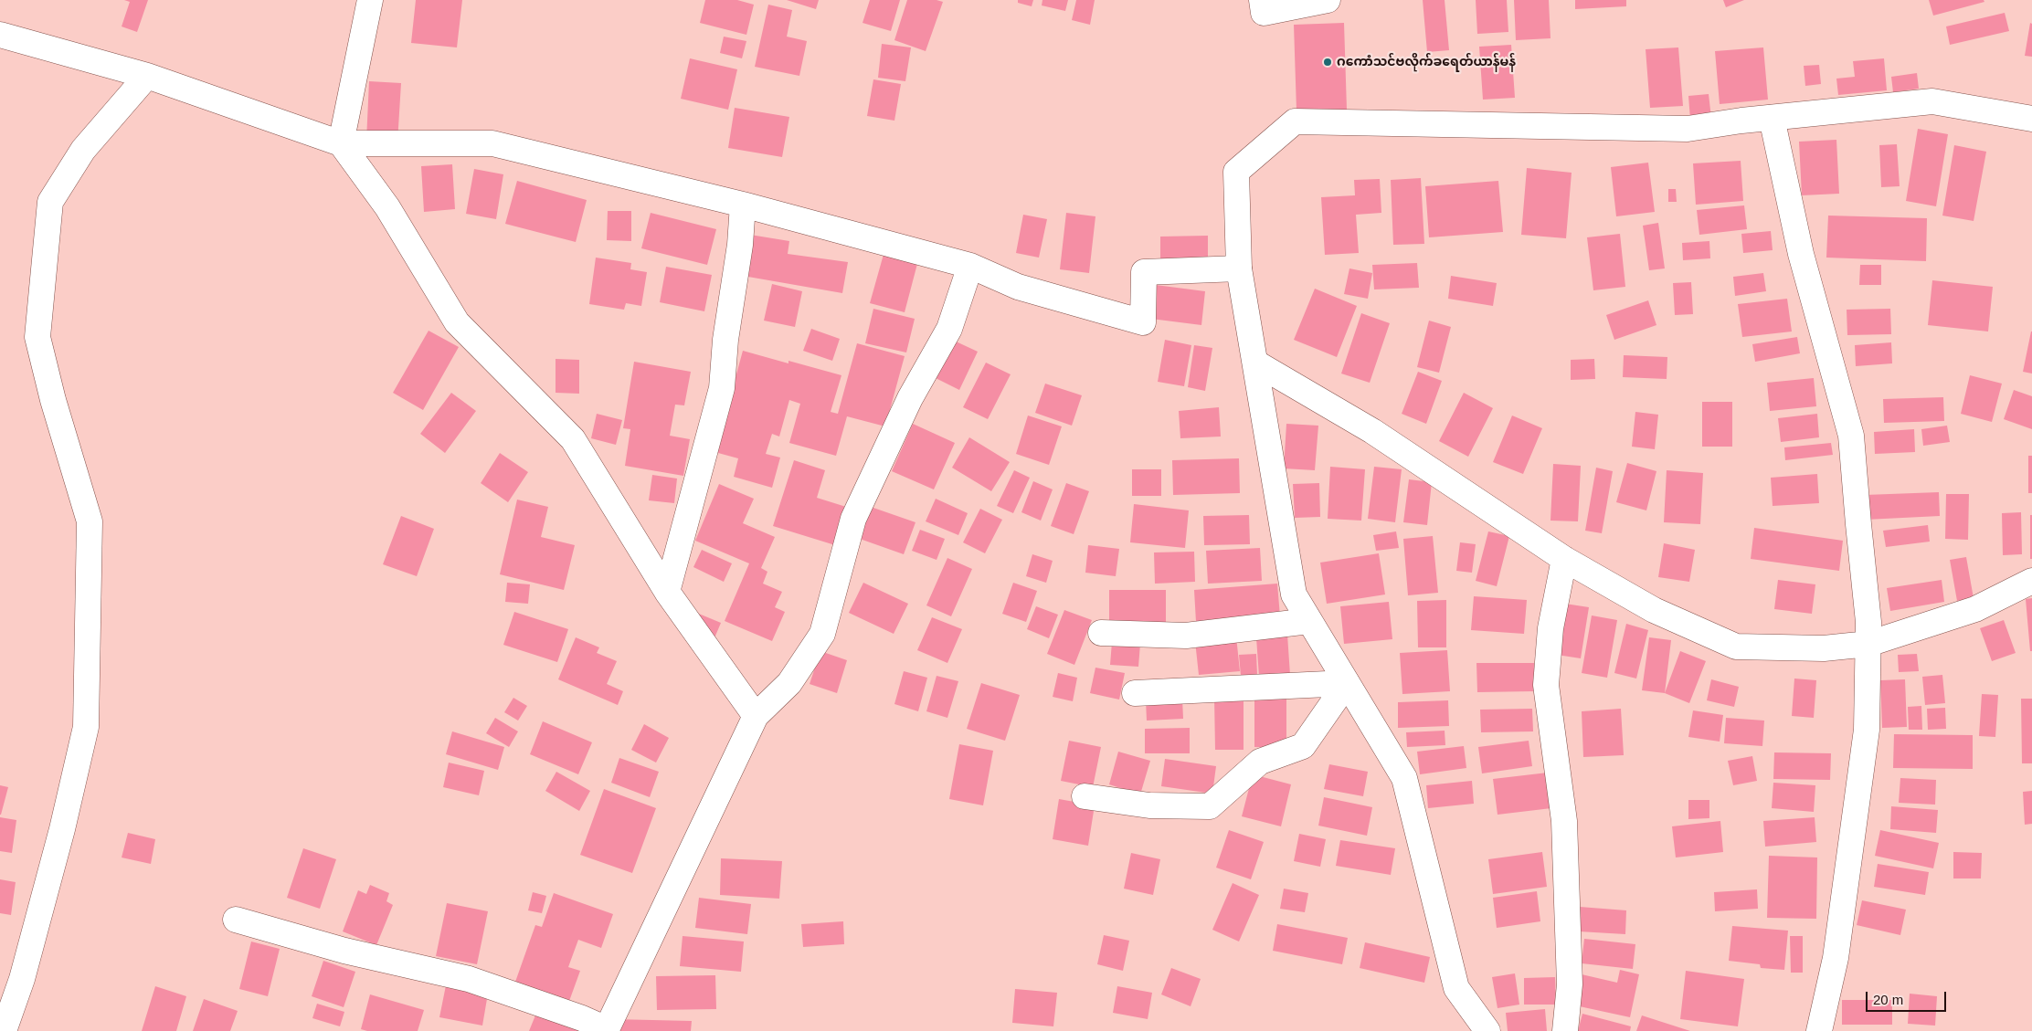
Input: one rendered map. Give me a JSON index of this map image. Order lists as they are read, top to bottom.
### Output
{
  "places": ["ဂကောံသင်ဗလိုက်ခရေတ်ယာန်မန်"],
  "scale_bar": "20 m"
}
